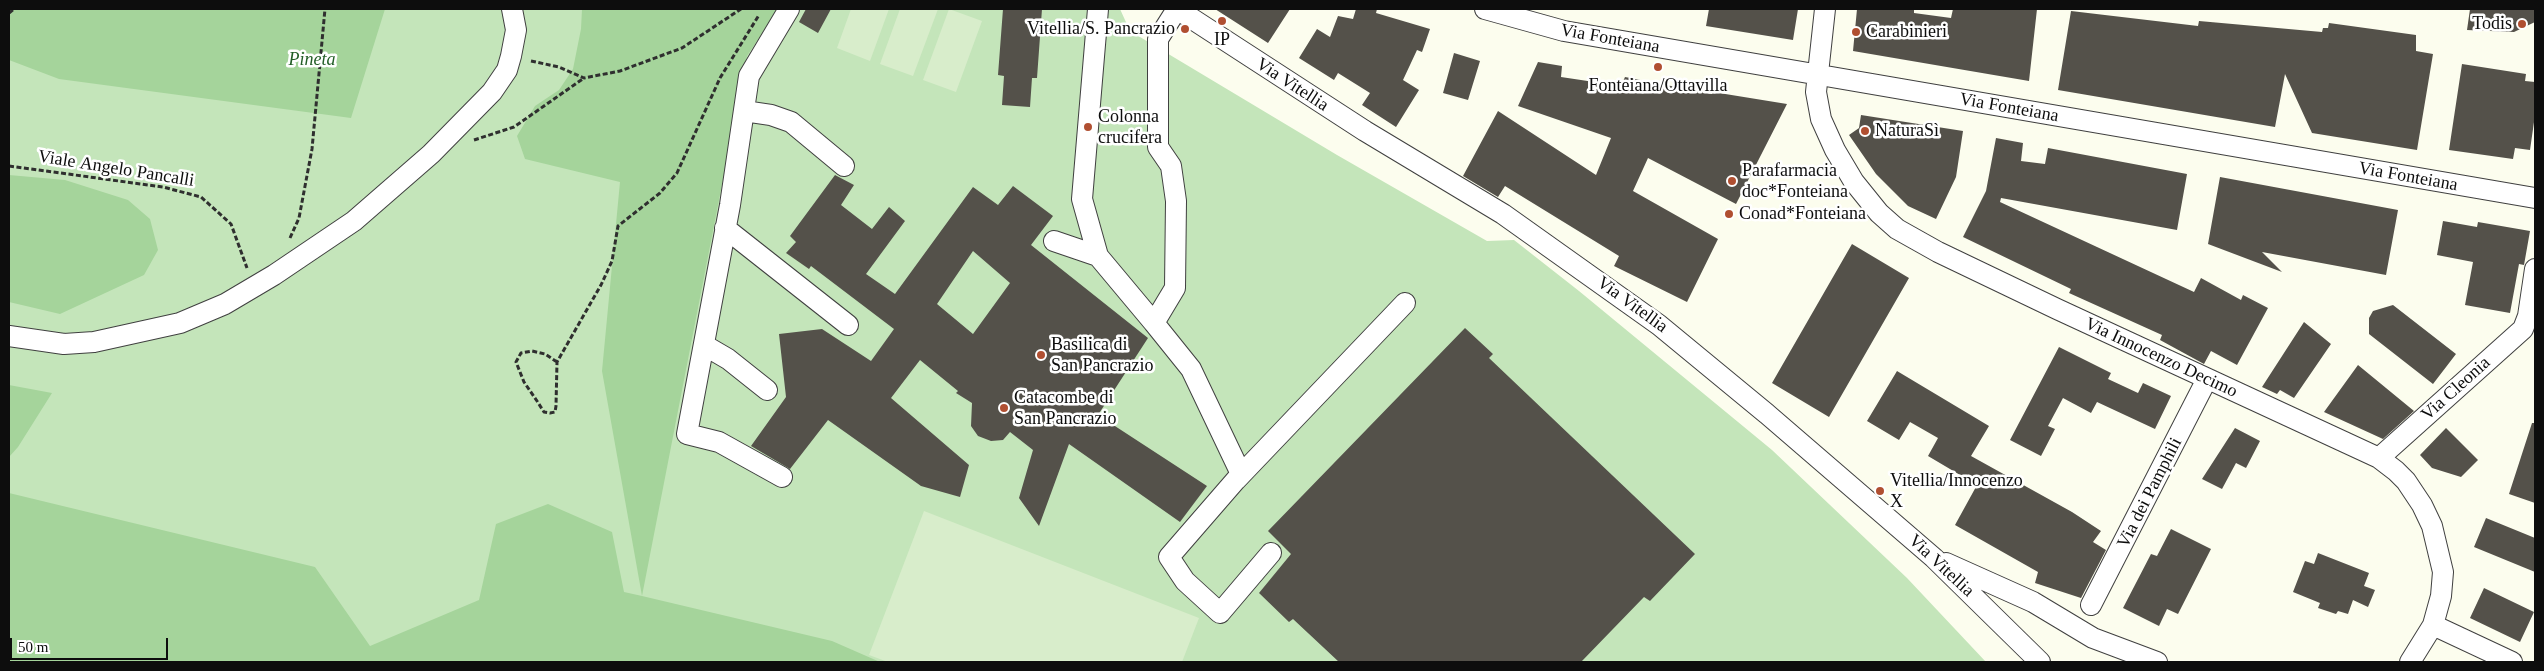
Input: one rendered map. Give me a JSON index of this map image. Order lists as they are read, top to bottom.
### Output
{
  "streets": {
    "street": [
      "Via Fonteiana",
      "Via Vitellia",
      "Via Innocenzo Decimo",
      "Via Cleonia",
      "Via dei Pamphili"
    ],
    "path": ["Viale Angelo Pancalli"]
  },
  "crossings": [
    ["Via Fonteiana", "Via Innocenzo Decimo"],
    ["Via Innocenzo Decimo", "Via Cleonia"],
    ["Via Innocenzo Decimo", "Via dei Pamphili"]
  ],
  "parks": ["Pineta"],
  "places": [
    "IP",
    "Todis",
    "Vitellia/S. Pancrazio",
    "Carabinieri",
    "Fonteiana/Ottavilla",
    "Colonna crucifera",
    "NaturaSì",
    "Parafarmacia doc*Fonteiana",
    "Conad*Fonteiana",
    "Basilica di San Pancrazio",
    "Catacombe di San Pancrazio",
    "Vitellia/Innocenzo X"
  ],
  "scale_bar": "50 m"
}
